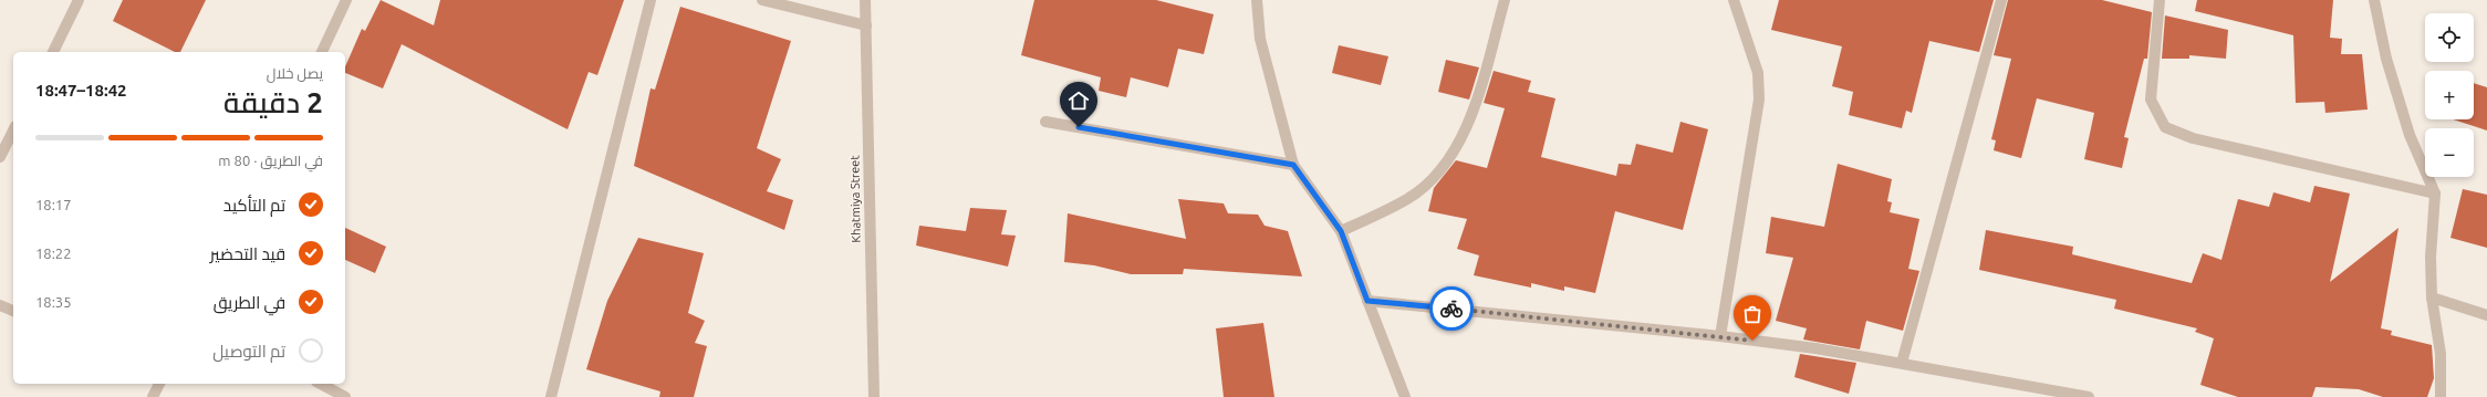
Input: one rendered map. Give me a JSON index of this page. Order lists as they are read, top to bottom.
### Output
{
  "streets": {
    "street": ["Khatmiya Street"]
  },
  "page": {
    "map_buttons": ["+", "−"],
    "heading": ["2 دقيقة", "يصل خلال", "18:42–18:47"],
    "bar": "في الطريق · 80 m",
    "list": [
      ["تم التأكيد", "18:17"],
      ["قيد التحضير", "18:22"],
      ["في الطريق", "18:35"],
      "تم التوصيل"
    ]
  }
}
